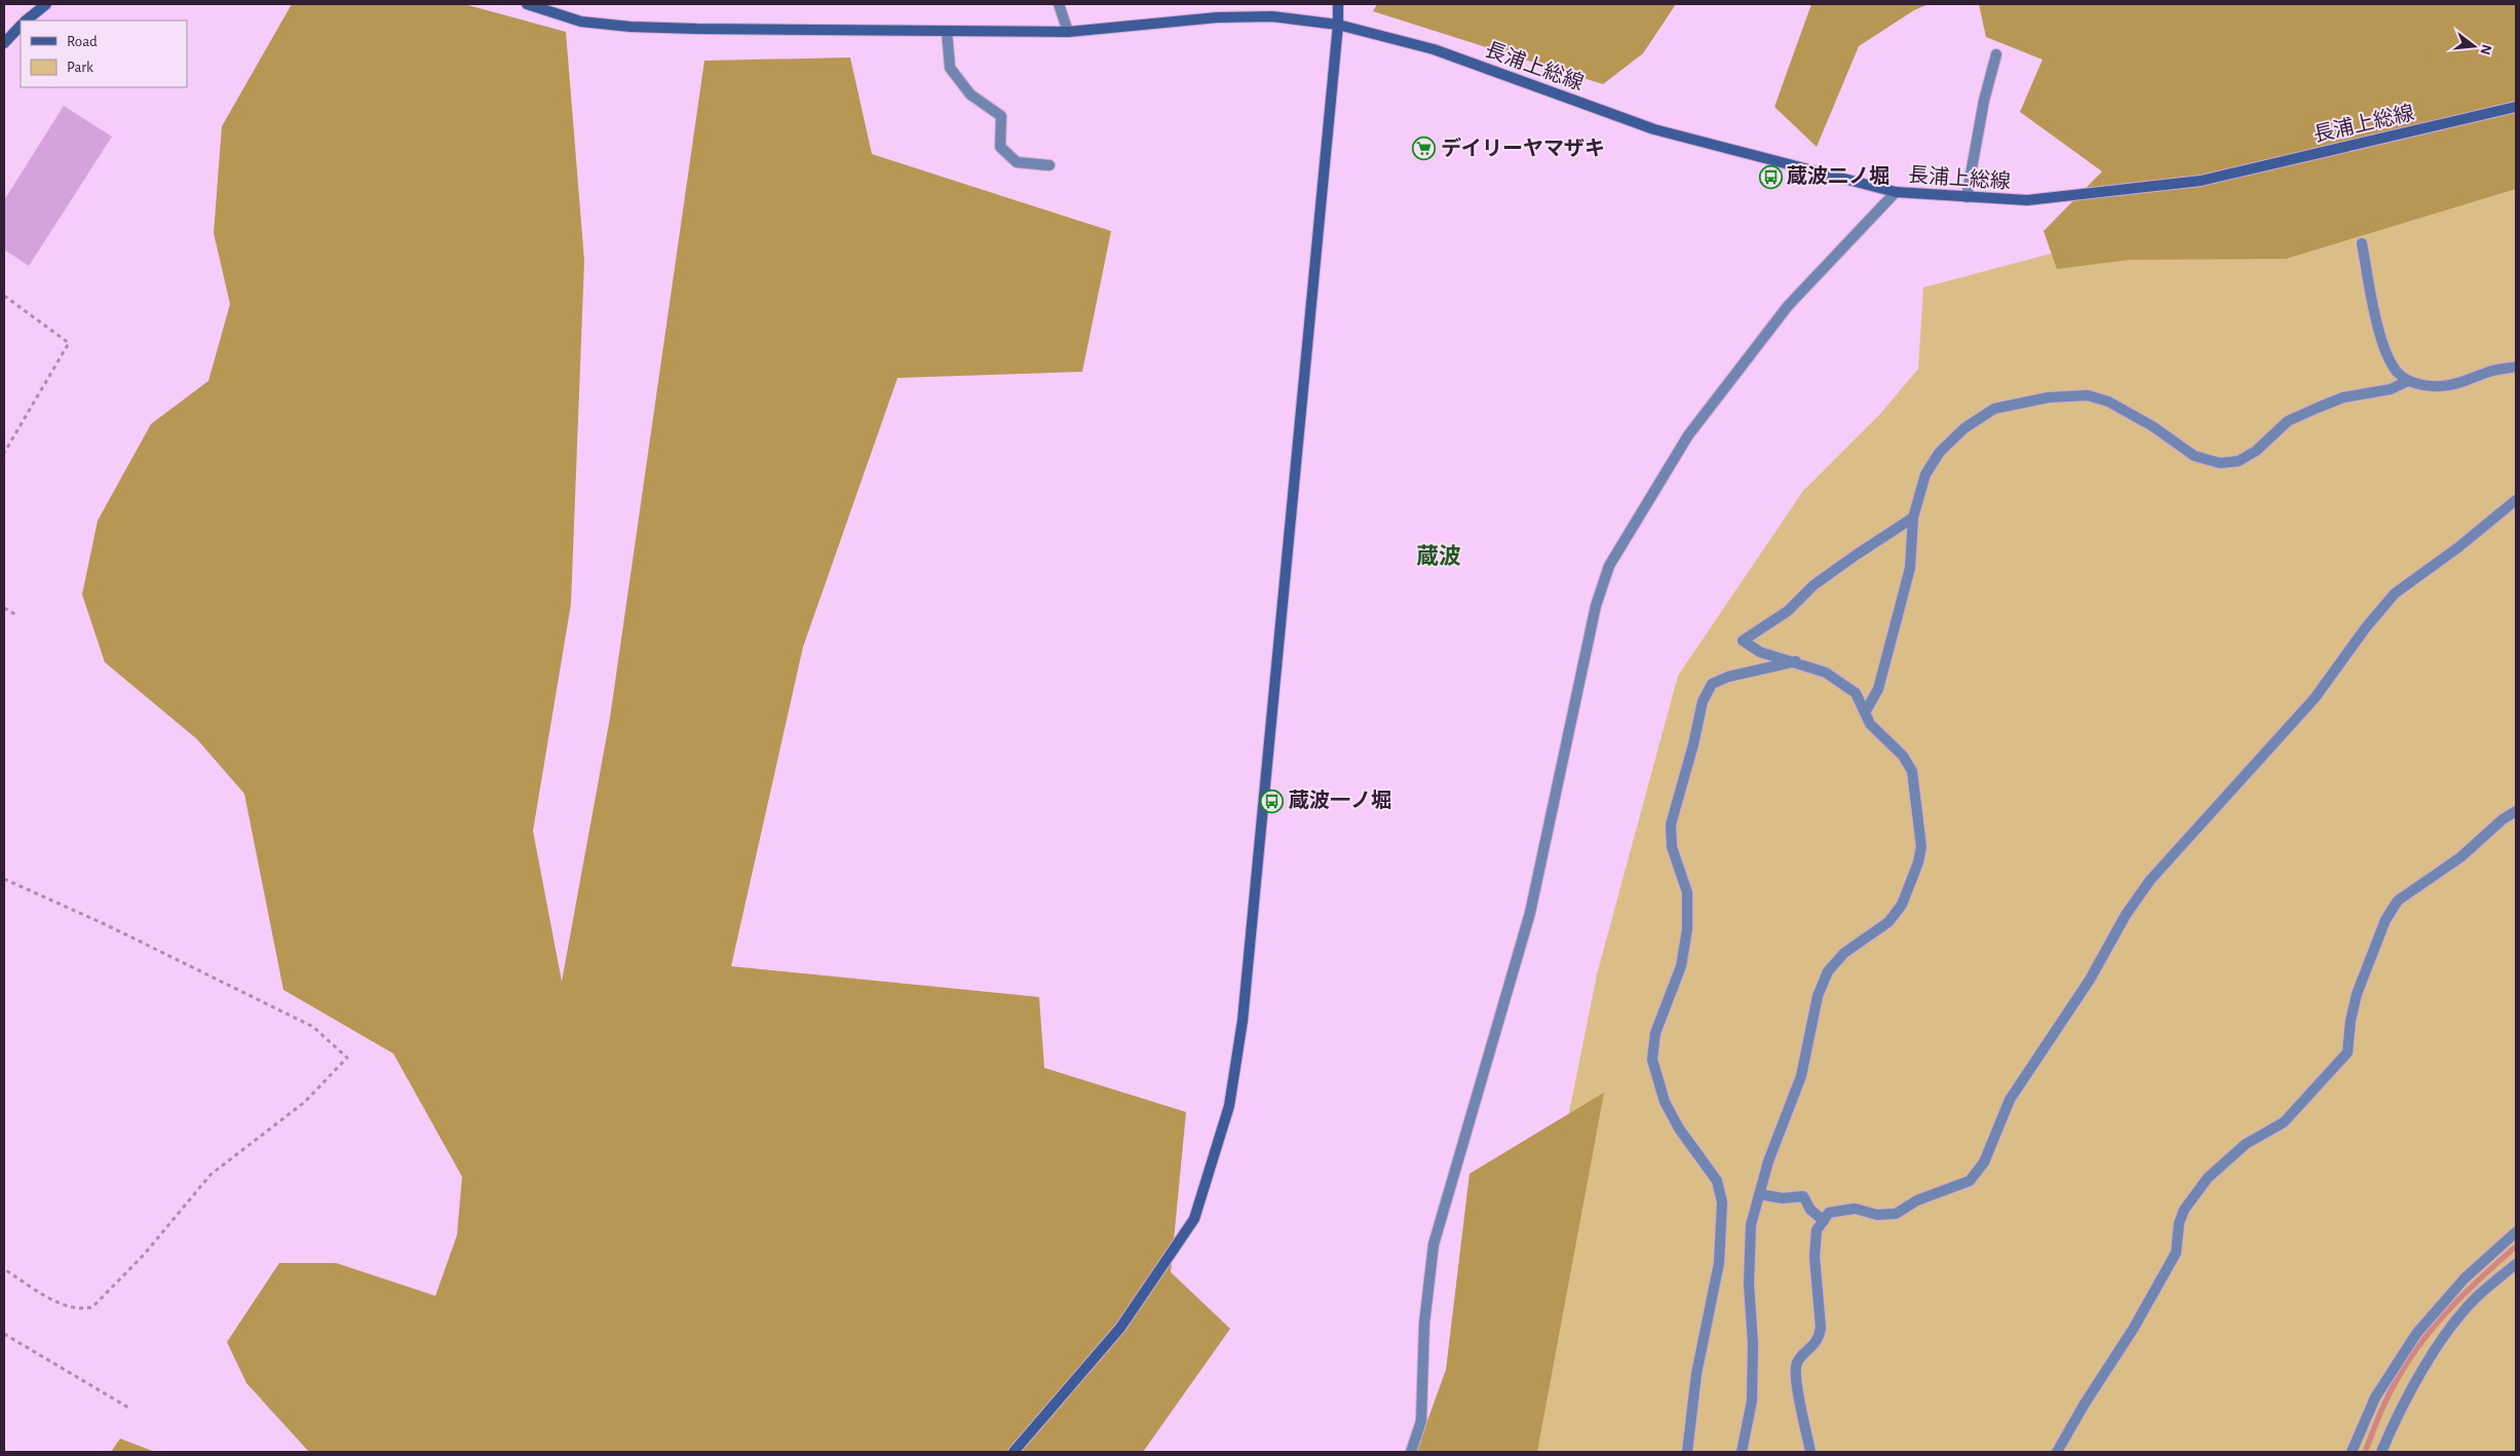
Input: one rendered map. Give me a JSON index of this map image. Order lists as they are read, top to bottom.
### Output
{
  "streets": {
    "main road": ["長浦上総線"]
  },
  "districts": ["蔵波"],
  "places": {
    "supermarket": ["デイリーヤマザキ"],
    "bus stop": ["蔵波二ノ堀", "蔵波一ノ堀"]
  },
  "legend": ["Road", "Park"],
  "north": "right"
}
